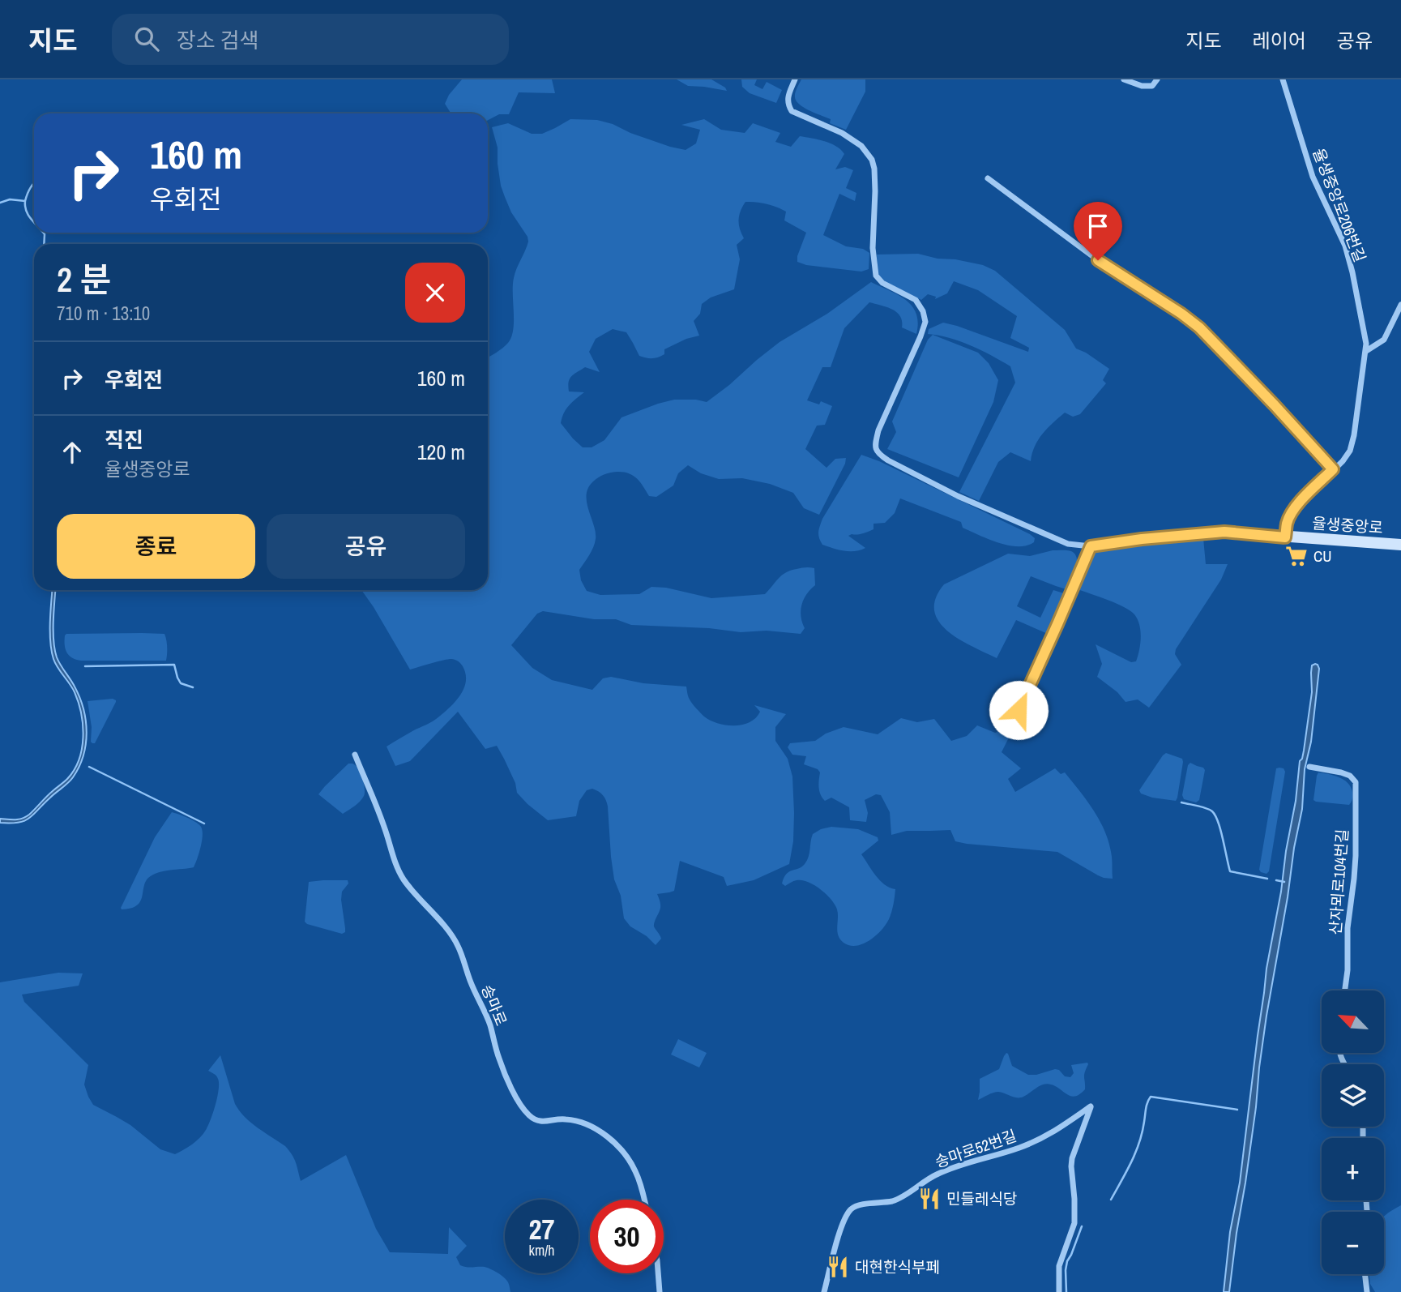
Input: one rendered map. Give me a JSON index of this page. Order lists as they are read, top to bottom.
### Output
{
  "streets": {
    "street": [
      "율생중앙로206번길",
      "율생중앙로",
      "산자뫼로104번길",
      "송마로",
      "송마로52번길"
    ]
  },
  "crossings": [
    ["율생중앙로206번길", "율생중앙로"]
  ],
  "places": {
    "supermarket": ["CU"],
    "restaurant": ["민들레식당", "대현한식부페"]
  },
  "north": "top left",
  "page": {
    "header": "지도",
    "search": "장소 검색",
    "nav": ["지도", "레이어", "공유"],
    "turn": ["160 m", "우회전"],
    "heading": ["2 분", "710 m · 13:10"],
    "list": [
      {
        "name": "우회전",
        "value": "160 m"
      },
      {
        "name": "직진",
        "note": "율생중앙로",
        "value": "120 m"
      }
    ],
    "buttons": ["종료", "공유"],
    "map_buttons": ["+", "−"],
    "speed": "27 km/h",
    "limit": "30"
  }
}
